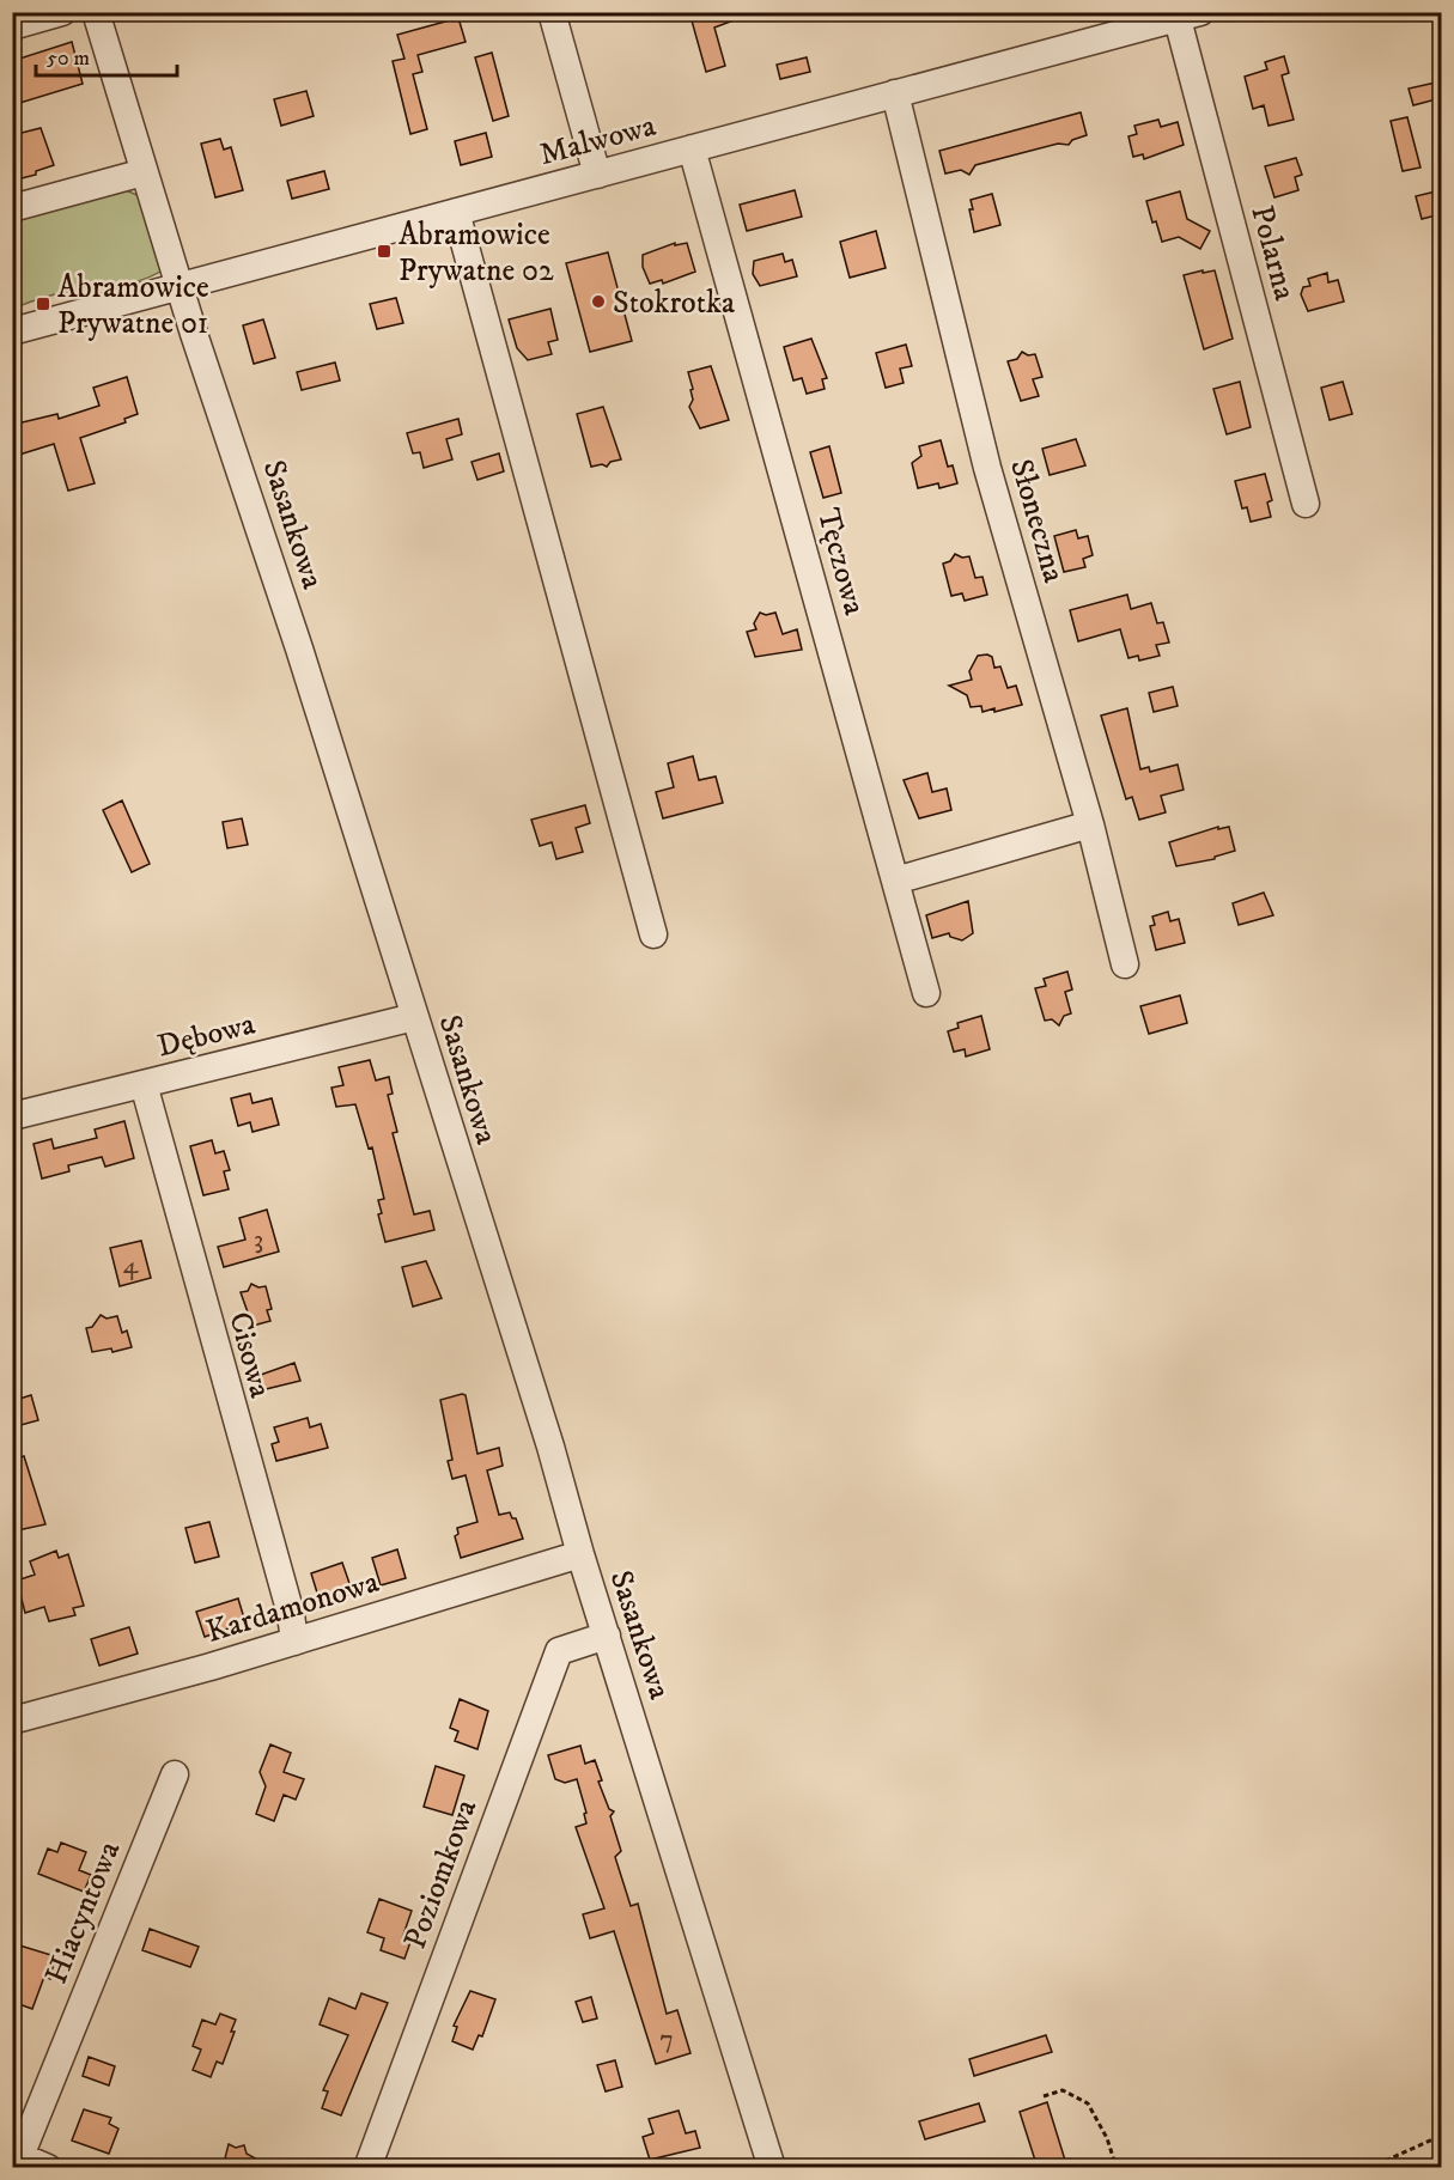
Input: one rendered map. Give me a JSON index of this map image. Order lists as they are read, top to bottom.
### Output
{
  "streets": {
    "street": [
      "Malwowa",
      "Polarna",
      "Słoneczna",
      "Sasankowa",
      "Tęczowa",
      "Dębowa",
      "Cisowa",
      "Kardamonowa",
      "Poziomkowa",
      "Hiacyntowa"
    ]
  },
  "crossings": [
    ["Malwowa", "Polarna"],
    ["Malwowa", "Słoneczna"],
    ["Malwowa", "Sasankowa"],
    ["Malwowa", "Tęczowa"],
    ["Sasankowa", "Dębowa"],
    ["Sasankowa", "Kardamonowa"],
    ["Sasankowa", "Poziomkowa"],
    ["Dębowa", "Cisowa"],
    ["Cisowa", "Kardamonowa"]
  ],
  "places": {
    "transit": ["Abramowice Prywatne 02", "Abramowice Prywatne 01"],
    "other": ["Stokrotka"]
  },
  "house_numbers": ["3", "4", "7"],
  "scale_bar": "50 m"
}
